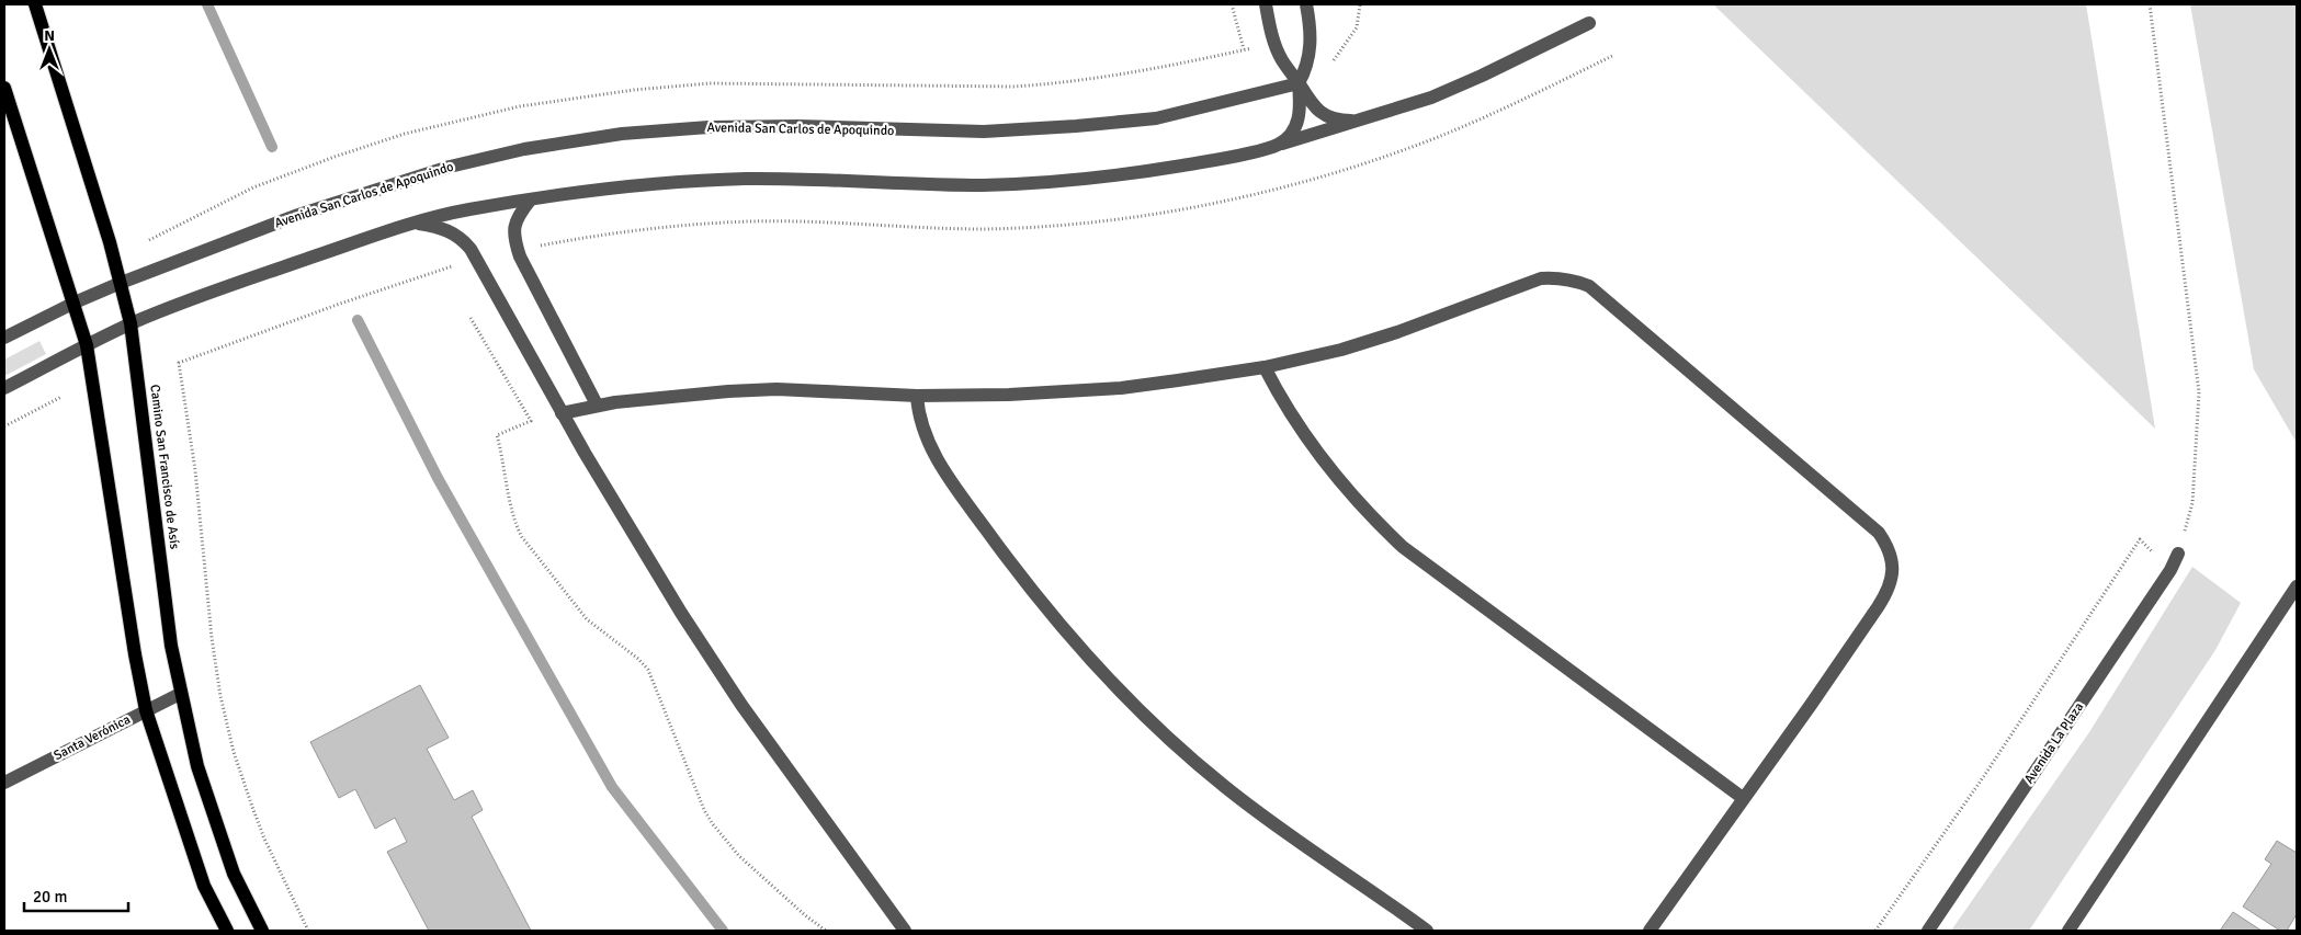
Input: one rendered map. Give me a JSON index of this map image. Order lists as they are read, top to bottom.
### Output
{
  "streets": {
    "main road": ["Camino San Francisco de Asís"],
    "street": ["Avenida San Carlos de Apoquindo", "Santa Verónica", "Avenida La Plaza"]
  },
  "crossings": [
    ["Avenida San Carlos de Apoquindo", "Camino San Francisco de Asís"],
    ["Camino San Francisco de Asís", "Santa Verónica"]
  ],
  "scale_bar": "20 m",
  "north": "top"
}
